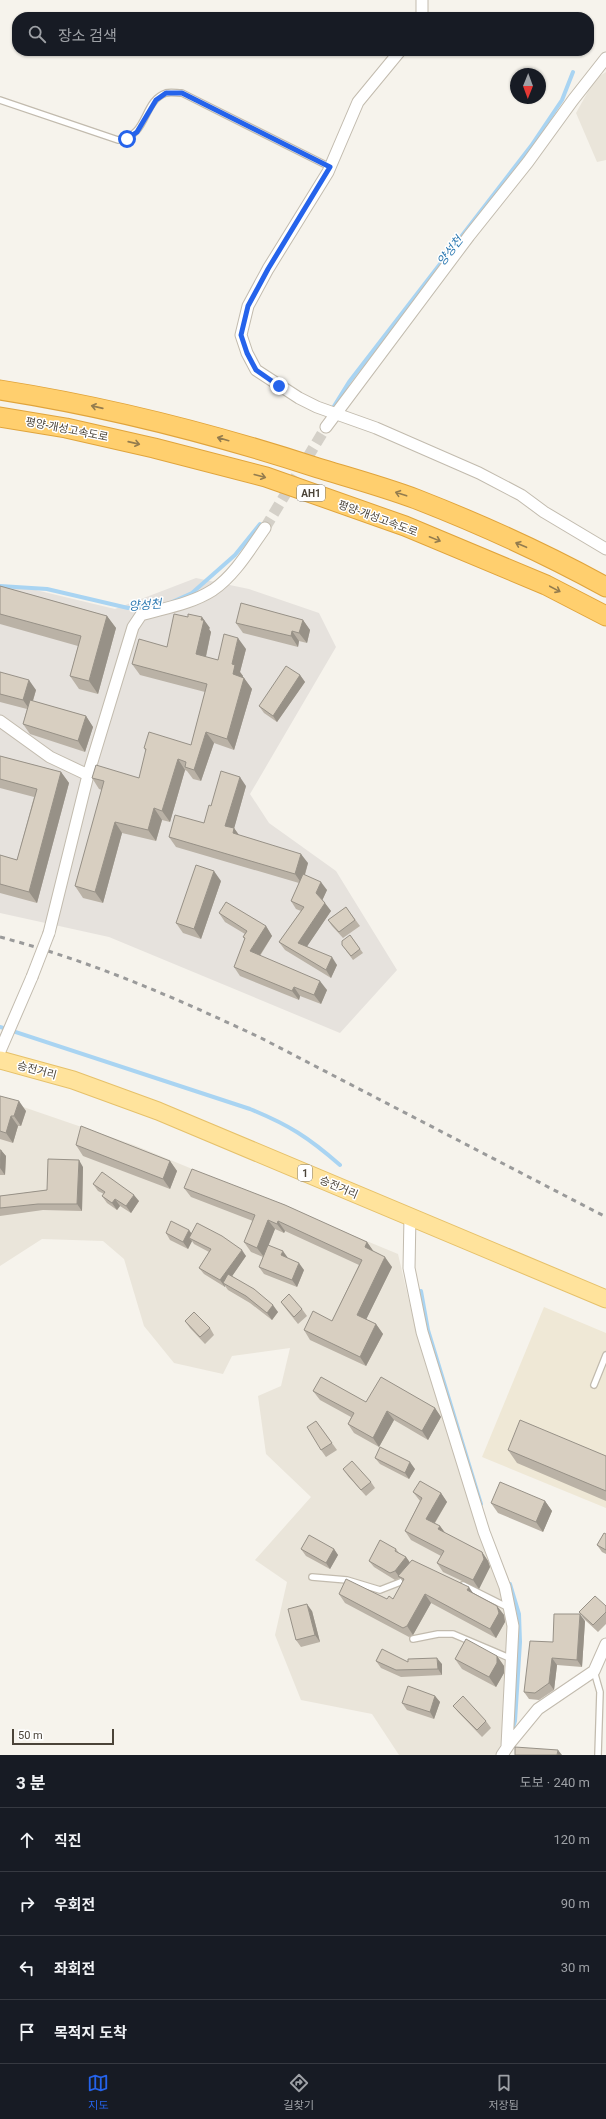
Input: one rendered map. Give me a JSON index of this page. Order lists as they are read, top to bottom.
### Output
{
  "streets": {
    "highway": ["평양-개성고속도로", "AH1"],
    "main road": ["승전거리", "1"]
  },
  "water": ["양성천"],
  "scale_bar": "50 m",
  "north": "bottom",
  "page": {
    "search": "장소 검색",
    "scale": "50 m",
    "heading": ["3 분", "도보 · 240 m"],
    "list": [
      ["직진", "120 m"],
      ["우회전", "90 m"],
      ["좌회전", "30 m"],
      "목적지 도착"
    ],
    "nav": ["지도", "길찾기", "저장됨"]
  }
}
